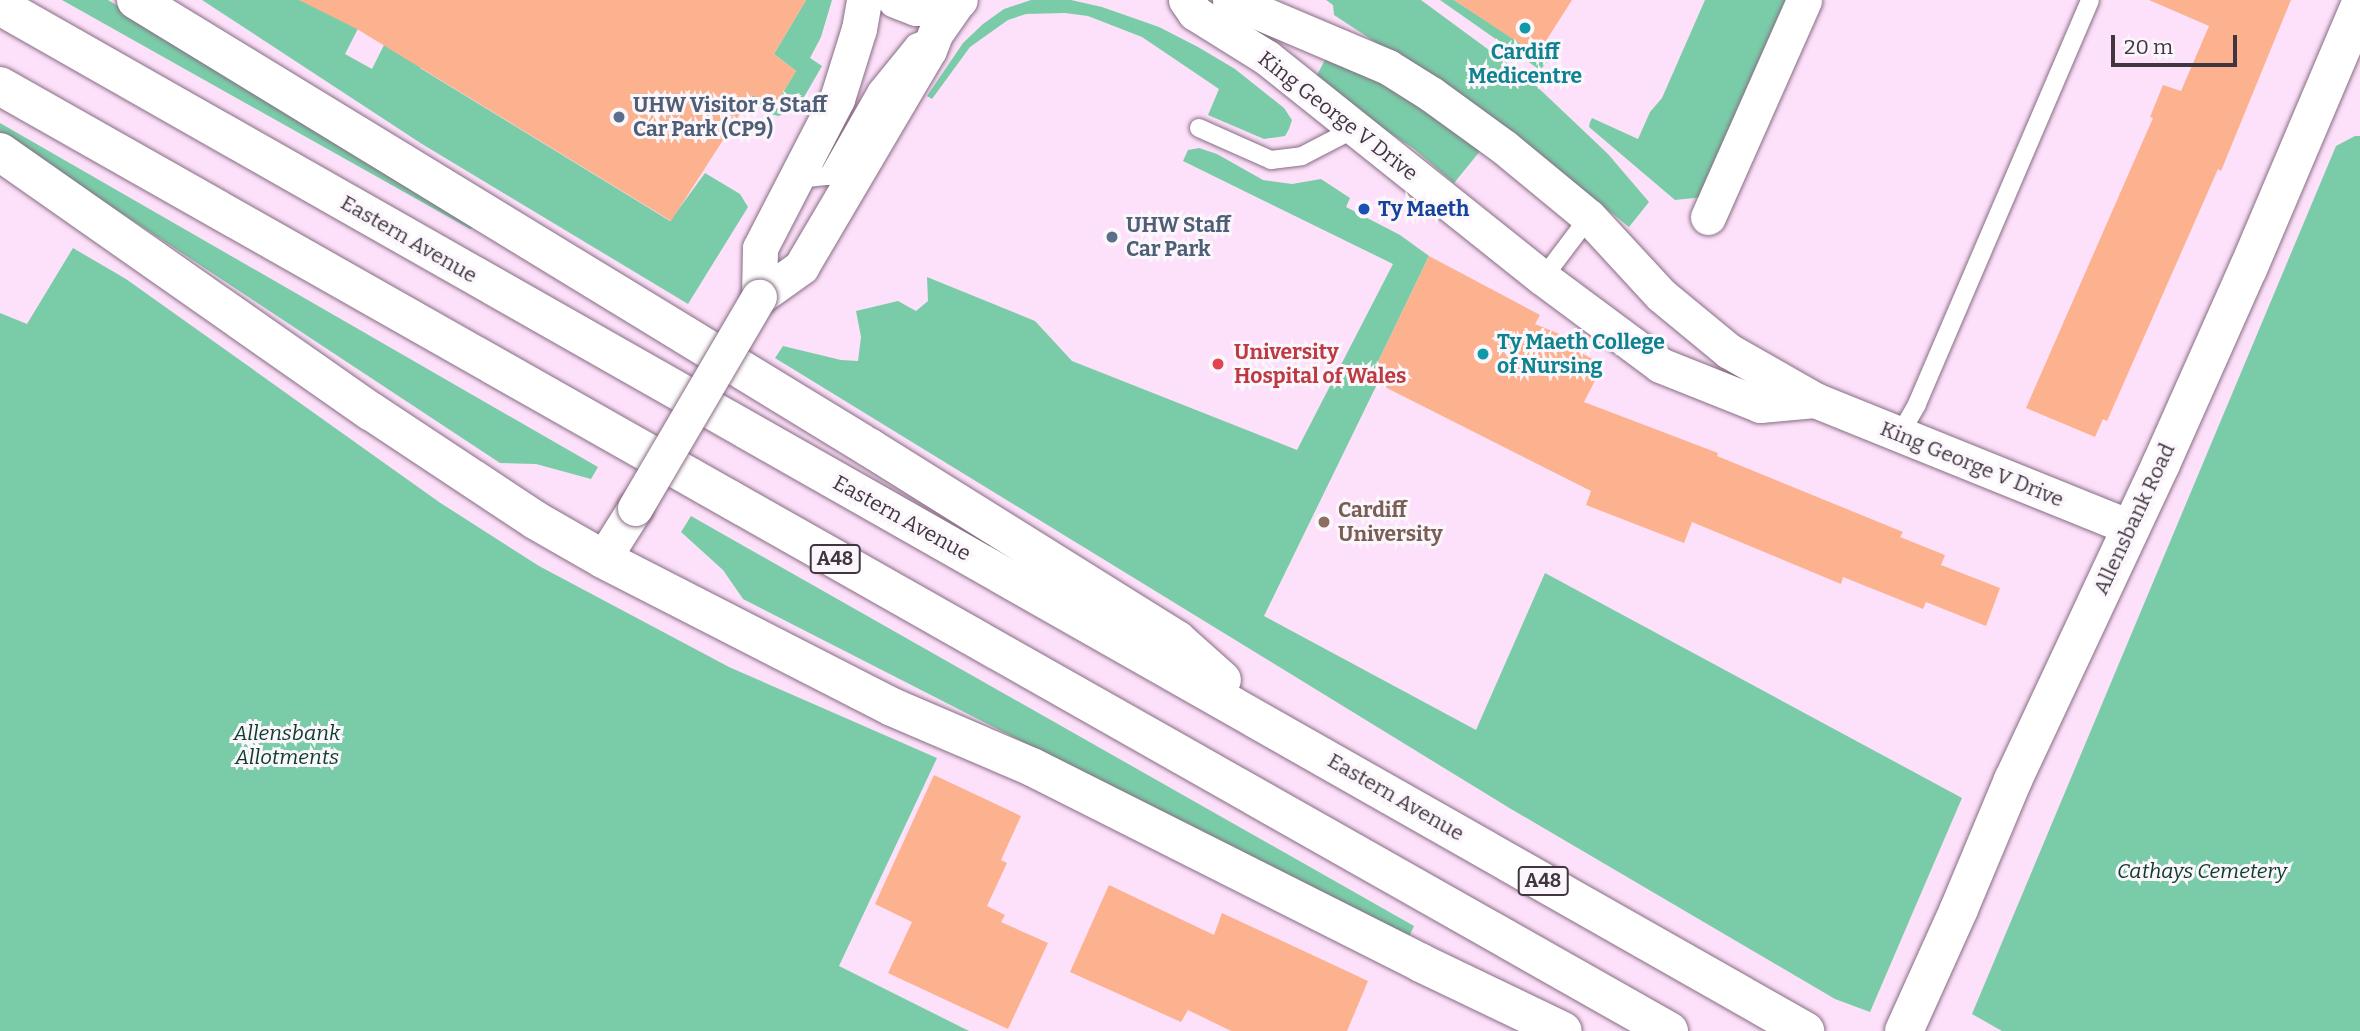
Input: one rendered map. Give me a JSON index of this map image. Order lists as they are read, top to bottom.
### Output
{
  "streets": {
    "main road": ["Eastern Avenue", "Allensbank Road", "A48"],
    "street": ["King George V Drive"]
  },
  "crossings": [
    ["King George V Drive", "Allensbank Road"]
  ],
  "parks": ["Allensbank Allotments", "Cathays Cemetery"],
  "places": [
    "Cardiff Medicentre",
    "UHW Visitor & Staff Car Park (CP9)",
    "Ty Maeth",
    "UHW Staff Car Park",
    "Ty Maeth College of Nursing",
    "University Hospital of Wales",
    "Cardiff University"
  ],
  "scale_bar": "20 m"
}
